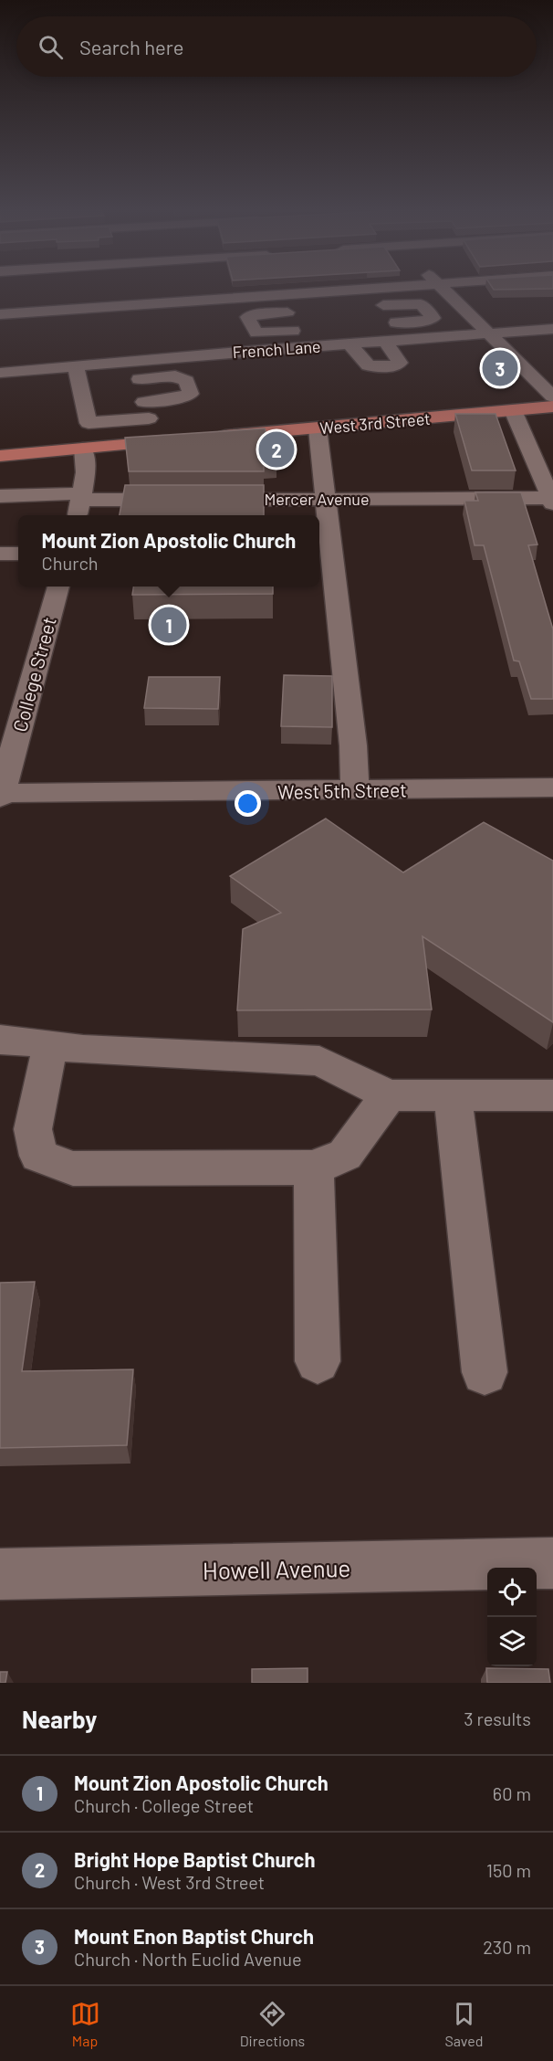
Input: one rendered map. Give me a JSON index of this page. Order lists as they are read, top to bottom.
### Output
{
  "streets": {
    "main road": ["West 3rd Street"],
    "street": [
      "French Lane",
      "Mercer Avenue",
      "College Street",
      "West 5th Street",
      "Howell Avenue"
    ]
  },
  "crossings": [
    ["College Street", "West 5th Street"]
  ],
  "page": {
    "search": "Search here",
    "pins": ["3", "2", "1"],
    "popup": ["Mount Zion Apostolic Church", "Church"],
    "heading": ["Nearby", "3 results"],
    "list": [
      {
        "mark": "1",
        "name": "Mount Zion Apostolic Church",
        "note": "Church · College Street",
        "value": "60 m"
      },
      {
        "mark": "2",
        "name": "Bright Hope Baptist Church",
        "note": "Church · West 3rd Street",
        "value": "150 m"
      },
      {
        "mark": "3",
        "name": "Mount Enon Baptist Church",
        "note": "Church · North Euclid Avenue",
        "value": "230 m"
      }
    ],
    "nav": ["Map", "Directions", "Saved"]
  }
}
